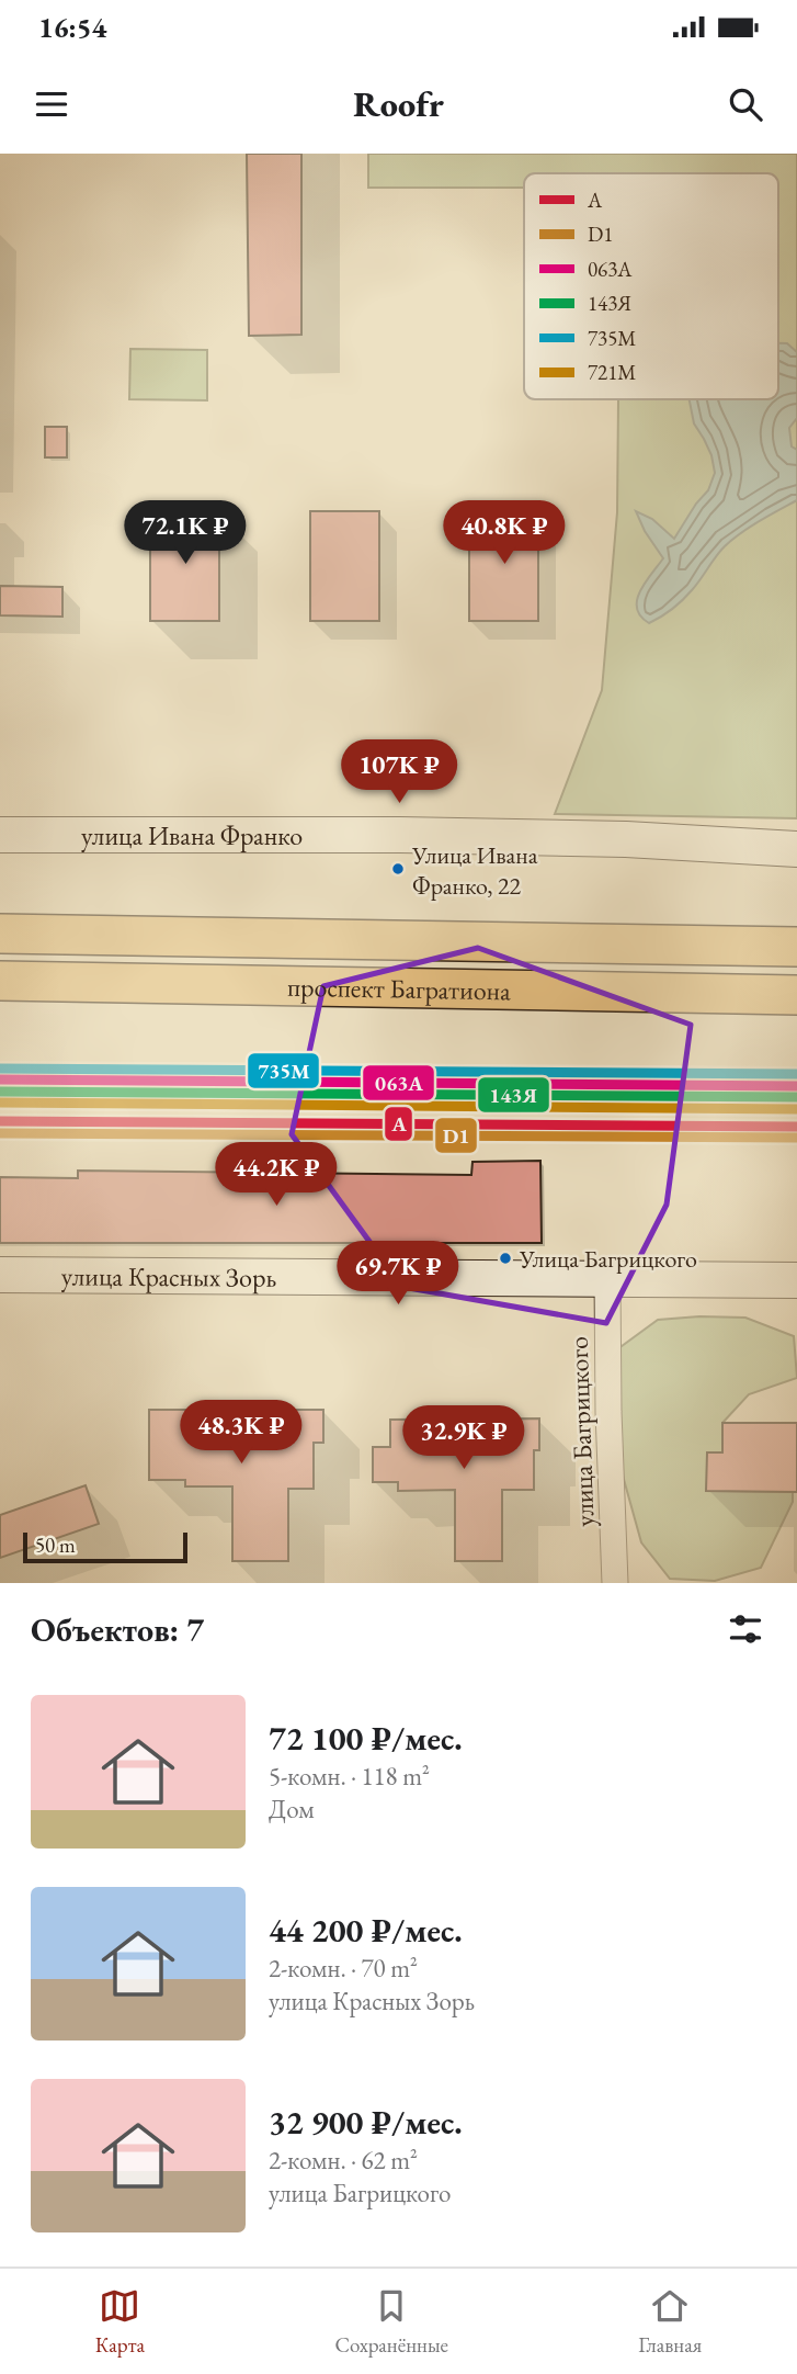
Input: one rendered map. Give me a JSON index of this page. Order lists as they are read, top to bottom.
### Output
{
  "streets": {
    "main road": ["проспект Багратиона"],
    "street": ["улица Ивана Франко", "улица Красных Зорь", "улица Багрицкого"]
  },
  "crossings": [
    ["улица Красных Зорь", "улица Багрицкого"]
  ],
  "places": ["Улица Ивана Франко, 22", "Улица Багрицкого"],
  "lines": [
    "transit line 735М",
    "transit line 063А",
    "transit line 143Я",
    "transit line 721М",
    "transit line A",
    "transit line D1"
  ],
  "legend": [
    "A",
    "D1",
    "063А",
    "143Я",
    "735М",
    "721М"
  ],
  "scale_bar": "50 m",
  "page": {
    "status": "16:54",
    "header": "Roofr",
    "price": [
      "72.1K ₽",
      "40.8K ₽",
      "107K ₽",
      "44.2K ₽",
      "69.7K ₽",
      "48.3K ₽",
      "32.9K ₽"
    ],
    "scale": "50 m",
    "heading": "Объектов: 7",
    "list": [
      {
        "name": "72 100 ₽/мес.",
        "note": "5-комн. · 118 m² · Дом"
      },
      {
        "name": "44 200 ₽/мес.",
        "note": "2-комн. · 70 m² · улица Красных Зорь"
      },
      {
        "name": "32 900 ₽/мес.",
        "note": "2-комн. · 62 m² · улица Багрицкого"
      }
    ],
    "tabs": ["Карта", "Сохранённые", "Главная"]
  }
}
